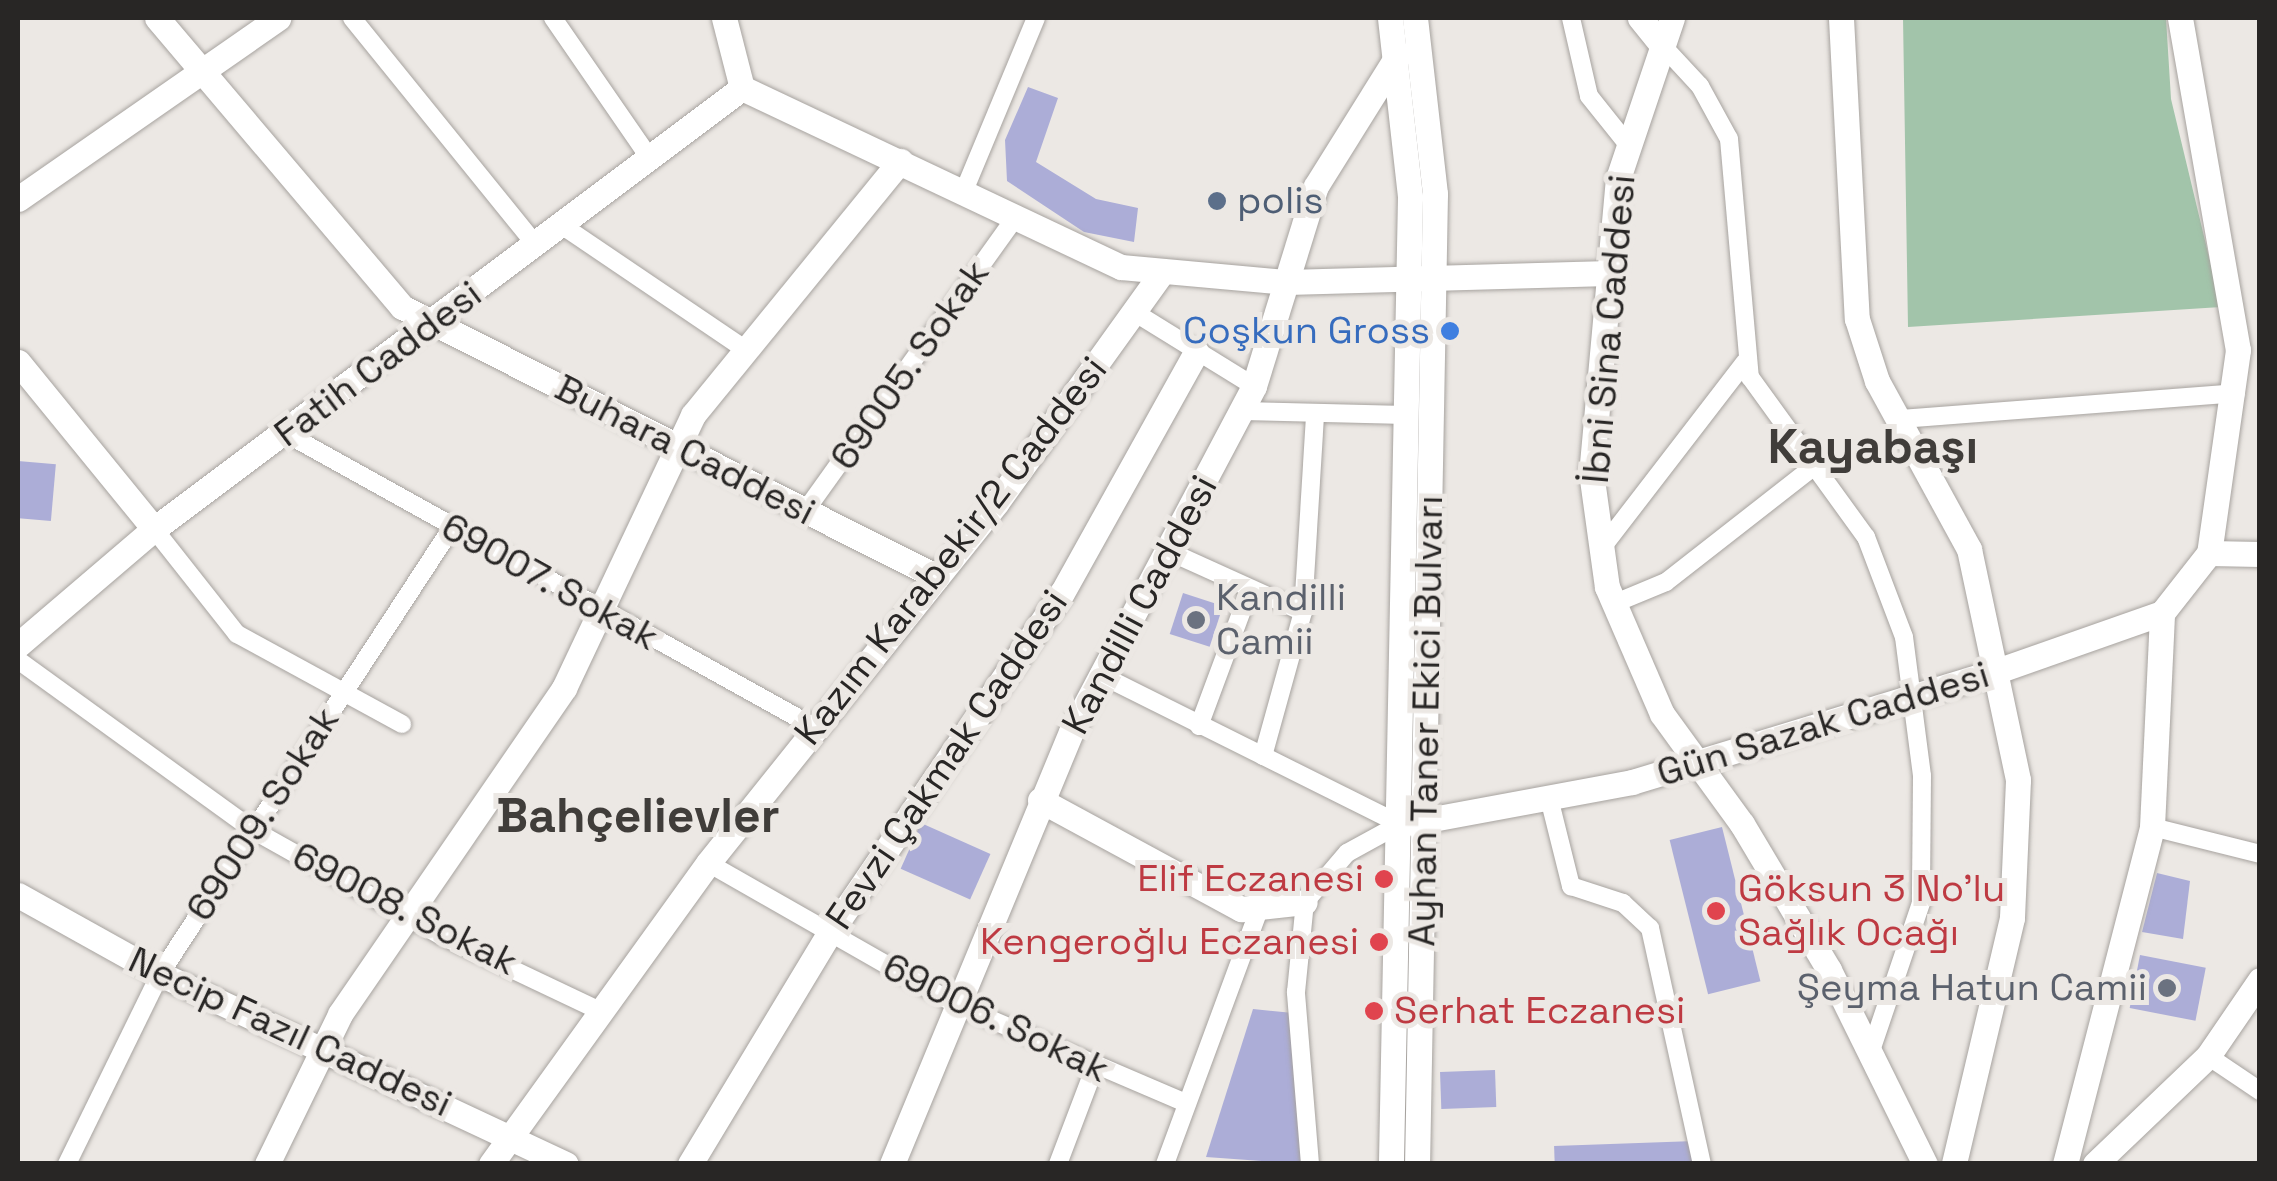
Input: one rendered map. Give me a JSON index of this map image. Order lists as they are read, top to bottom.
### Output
{
  "streets": {
    "street": [
      "İbni Sina Caddesi",
      "Fatih Caddesi",
      "69005. Sokak",
      "Buhara Caddesi",
      "Kazım Karabekir/2 Caddesi",
      "69007. Sokak",
      "Kandilli Caddesi",
      "Ayhan Taner Ekici Bulvarı",
      "Gün Sazak Caddesi",
      "Fevzi Çakmak Caddesi",
      "69009. Sokak",
      "69008. Sokak",
      "69006. Sokak",
      "Necip Fazıl Caddesi"
    ]
  },
  "crossings": [
    ["İbni Sina Caddesi", "Gün Sazak Caddesi"],
    ["Fatih Caddesi", "Buhara Caddesi"],
    ["Fatih Caddesi", "69007. Sokak"],
    ["69005. Sokak", "Buhara Caddesi"],
    ["Buhara Caddesi", "Kazım Karabekir/2 Caddesi"],
    ["Kazım Karabekir/2 Caddesi", "69007. Sokak"],
    ["Kazım Karabekir/2 Caddesi", "69008. Sokak"],
    ["Kazım Karabekir/2 Caddesi", "69006. Sokak"],
    ["Kazım Karabekir/2 Caddesi", "Necip Fazıl Caddesi"],
    ["69007. Sokak", "69009. Sokak"],
    ["Kandilli Caddesi", "Ayhan Taner Ekici Bulvarı"],
    ["Kandilli Caddesi", "69006. Sokak"],
    ["Ayhan Taner Ekici Bulvarı", "Gün Sazak Caddesi"],
    ["Fevzi Çakmak Caddesi", "69006. Sokak"],
    ["69009. Sokak", "69008. Sokak"],
    ["69009. Sokak", "Necip Fazıl Caddesi"]
  ],
  "districts": ["Kayabaşı", "Bahçelievler"],
  "places": [
    "polis",
    "Coşkun Gross",
    "Kandilli Camii",
    "Elif Eczanesi",
    "Göksun 3 No'lu Sağlık Ocağı",
    "Kengeroğlu Eczanesi",
    "Şeyma Hatun Camii",
    "Serhat Eczanesi"
  ]
}
